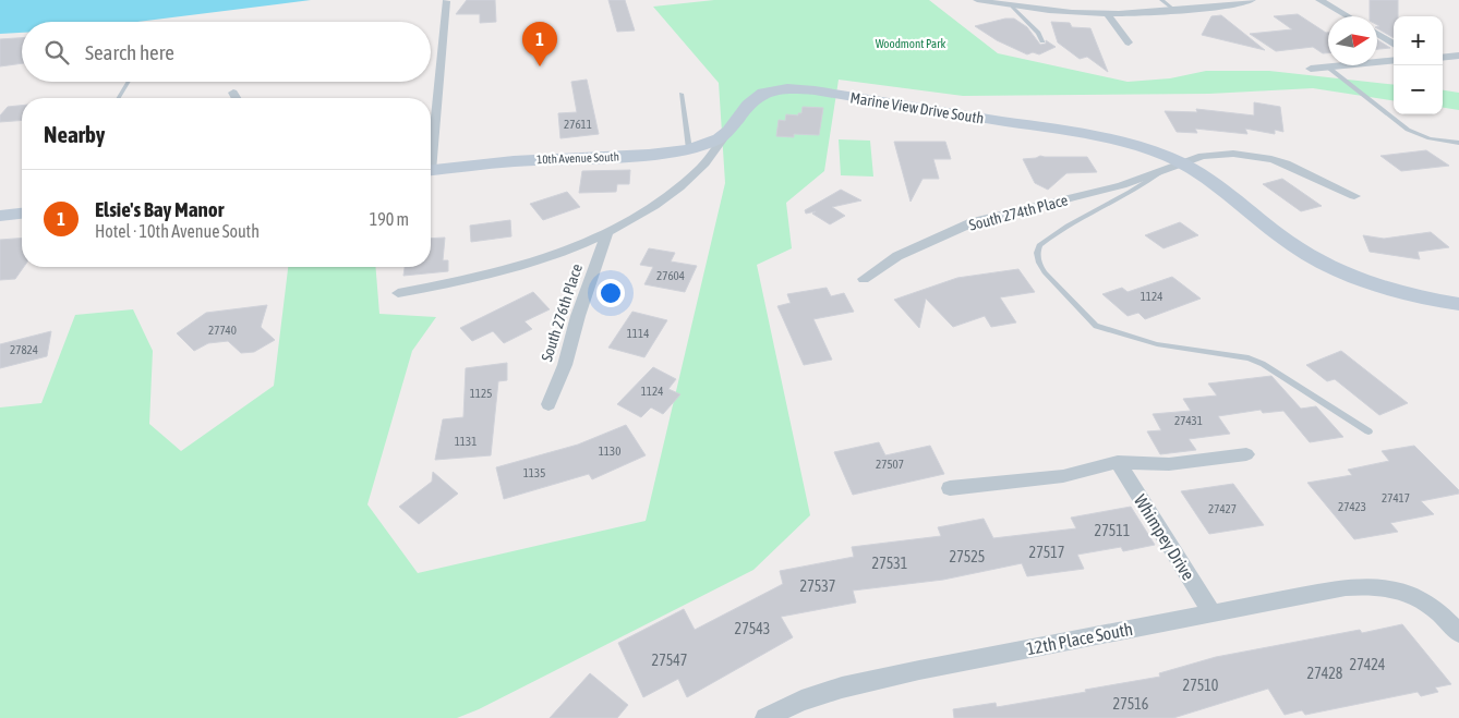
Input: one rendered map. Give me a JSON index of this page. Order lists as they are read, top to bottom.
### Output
{
  "streets": {
    "main road": ["Marine View Drive South", "10th Avenue South"],
    "street": [
      "South 274th Place",
      "South 276th Place",
      "Whimpey Drive",
      "12th Place South"
    ]
  },
  "crossings": [
    ["Marine View Drive South", "10th Avenue South"],
    ["Marine View Drive South", "South 274th Place"],
    ["Marine View Drive South", "South 276th Place"],
    ["Whimpey Drive", "12th Place South"]
  ],
  "parks": ["Woodmont Park"],
  "house_numbers": [
    "27611",
    "27604",
    "1124",
    "27740",
    "1114",
    "27824",
    "1124",
    "1125",
    "27431",
    "1131",
    "1130",
    "27507",
    "1135",
    "27417",
    "27423",
    "27427",
    "27511",
    "27517",
    "27525",
    "27531",
    "27537",
    "27543",
    "27547",
    "27424",
    "27428",
    "27510",
    "27516"
  ],
  "north": "right",
  "page": {
    "map_buttons": ["+", "−"],
    "pins": "1",
    "search": "Search here",
    "heading": "Nearby",
    "list": [
      {
        "mark": "1",
        "name": "Elsie's Bay Manor",
        "note": "Hotel · 10th Avenue South",
        "value": "190 m"
      }
    ]
  }
}
